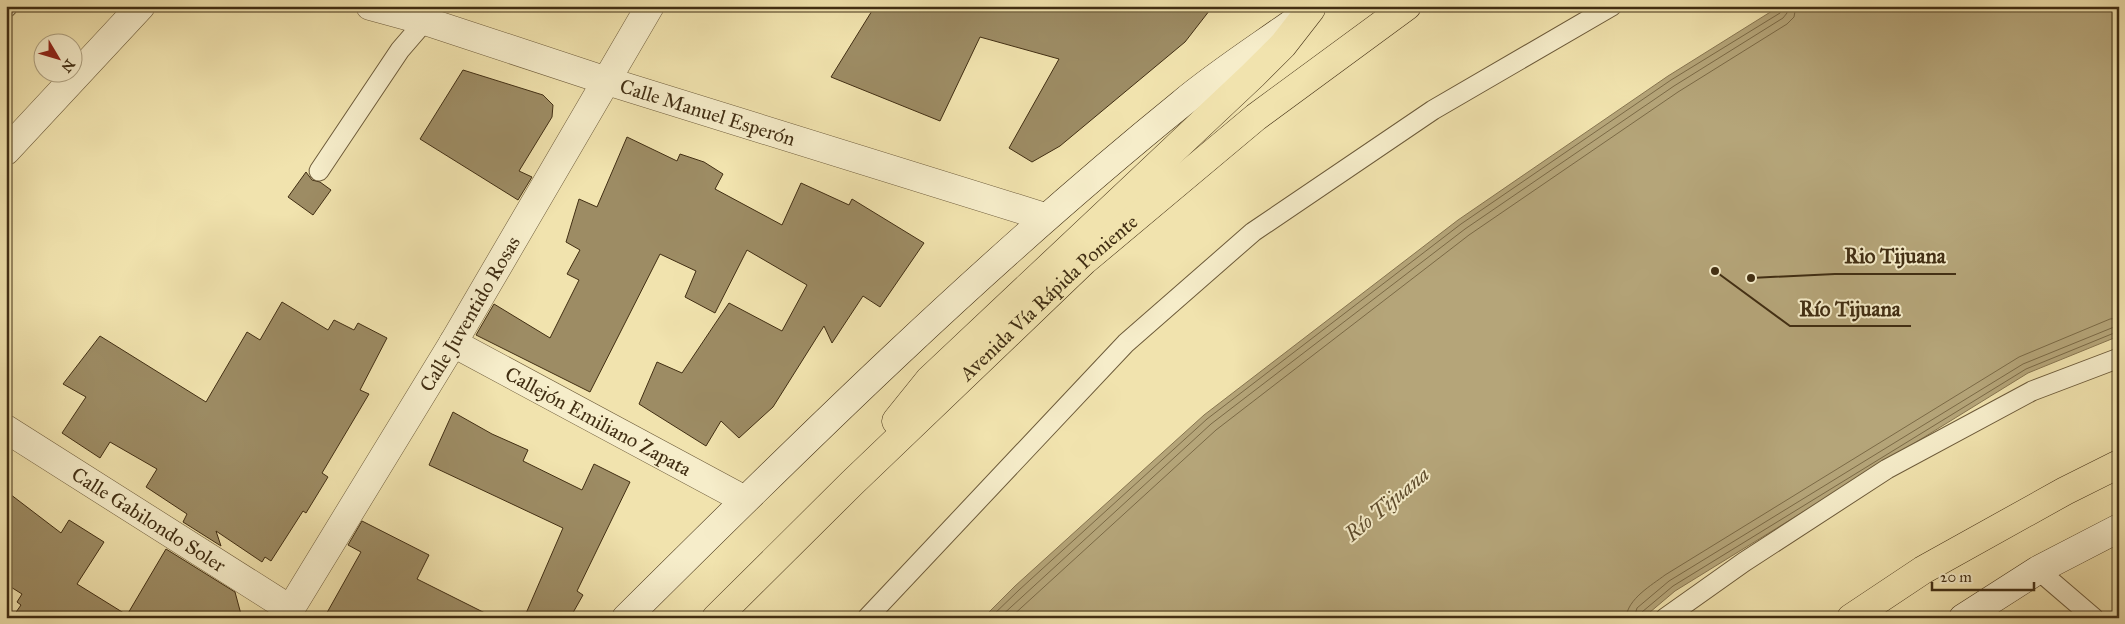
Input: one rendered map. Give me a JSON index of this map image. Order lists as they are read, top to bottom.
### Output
{
  "streets": {
    "highway": ["Avenida Vía Rápida Poniente"],
    "street": [
      "Calle Manuel Esperón",
      "Calle Juventido Rosas",
      "Callejón Emiliano Zapata",
      "Calle Gabilondo Soler"
    ]
  },
  "crossings": [
    ["Calle Manuel Esperón", "Calle Juventido Rosas"],
    ["Calle Juventido Rosas", "Callejón Emiliano Zapata"],
    ["Calle Juventido Rosas", "Calle Gabilondo Soler"]
  ],
  "water": ["Río Tijuana"],
  "places": ["Río Tijuana", "Rio Tijuana"],
  "scale_bar": "20 m",
  "north": "bottom right"
}
